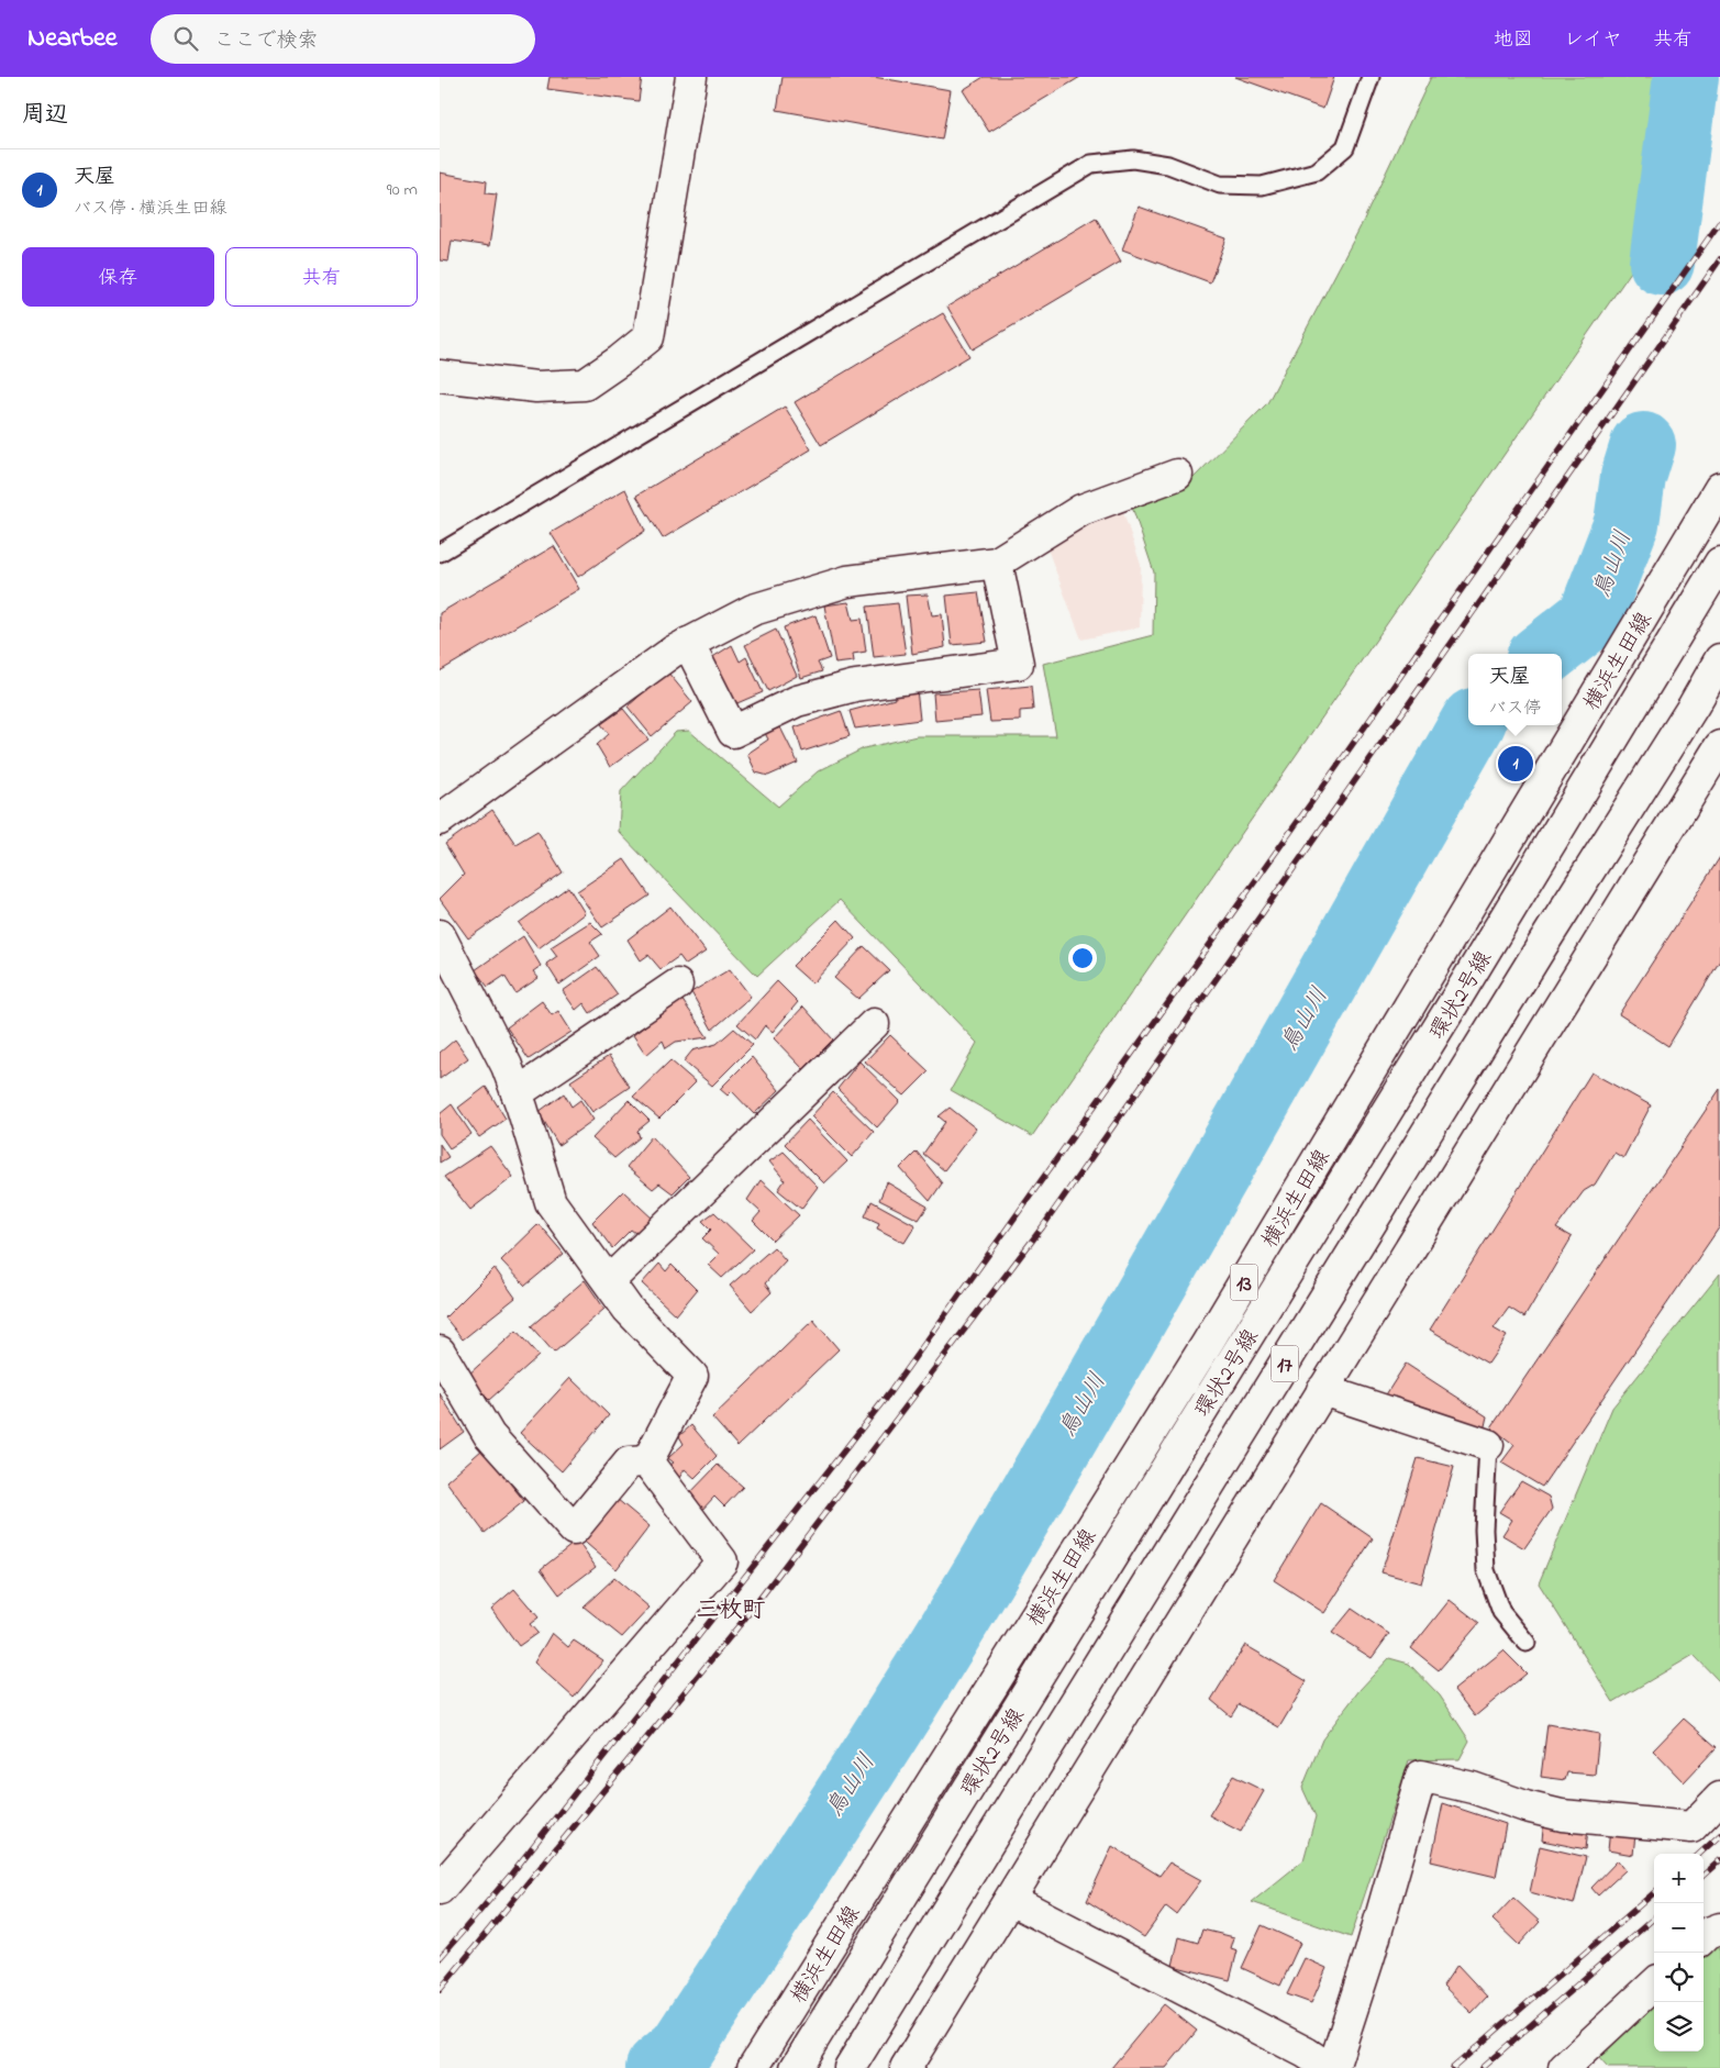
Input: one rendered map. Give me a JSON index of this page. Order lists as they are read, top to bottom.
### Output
{
  "streets": {
    "main road": [
      "横浜生田線",
      "環状2号線",
      "13",
      "17"
    ]
  },
  "districts": ["三枚町"],
  "water": ["鳥山川"],
  "page": {
    "header": "Nearbee",
    "search": "ここで検索",
    "nav": ["地図", "レイヤ", "共有"],
    "heading": "周辺",
    "list": [
      {
        "mark": "1",
        "name": "天屋",
        "note": "バス停 · 横浜生田線",
        "value": "90 m"
      }
    ],
    "buttons": ["保存", "共有"],
    "popup": ["天屋", "バス停"],
    "pins": "1",
    "map_buttons": ["+", "−"]
  }
}
